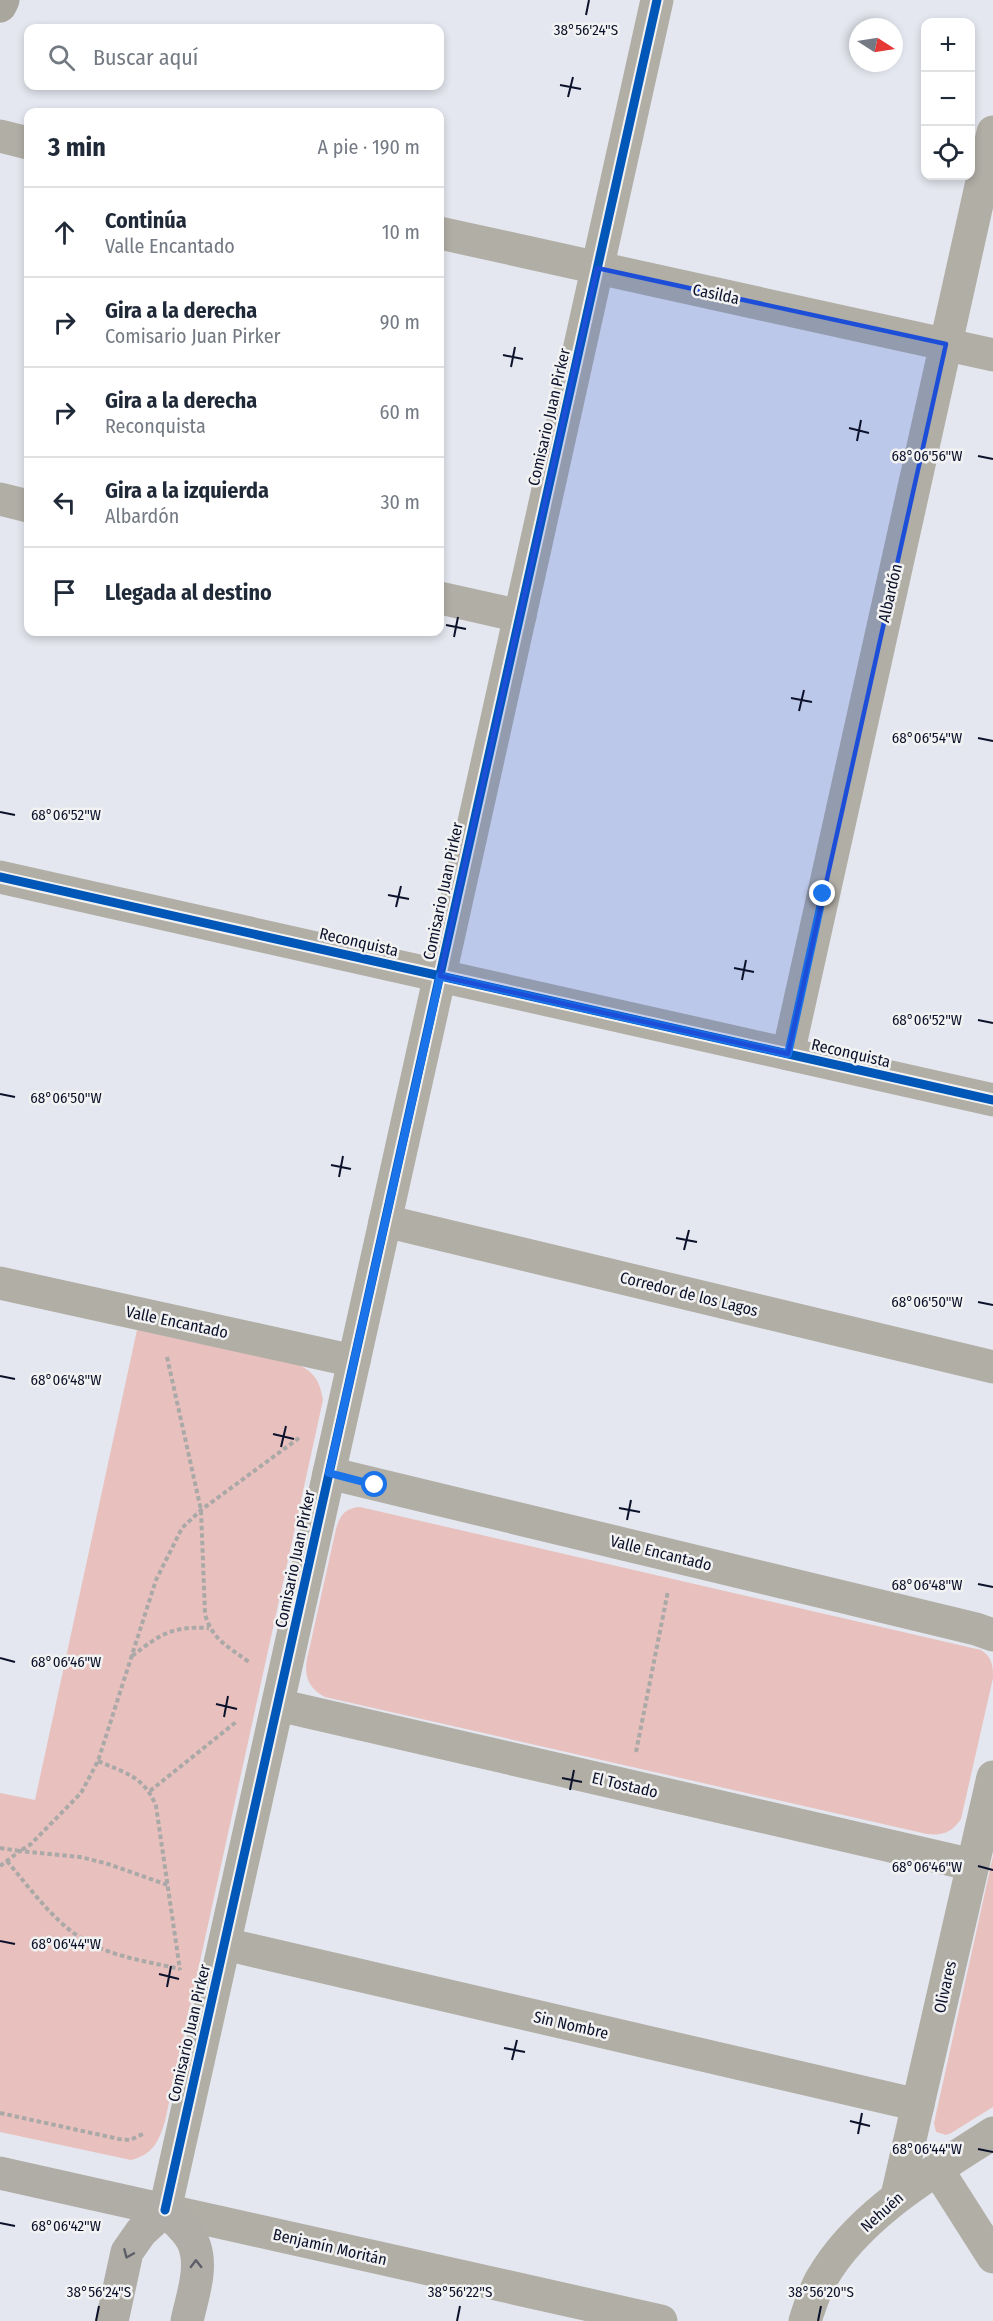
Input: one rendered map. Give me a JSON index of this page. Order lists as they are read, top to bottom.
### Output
{
  "streets": {
    "street": [
      "Casilda",
      "Comisario Juan Pirker",
      "Albardón",
      "Reconquista",
      "Corredor de los Lagos",
      "Valle Encantado",
      "El Tostado",
      "Olivares",
      "Sin Nombre",
      "Nehuén",
      "Benjamín Moritán"
    ]
  },
  "crossings": [
    ["Casilda", "Comisario Juan Pirker"],
    ["Casilda", "Albardón"],
    ["Comisario Juan Pirker", "Reconquista"],
    ["Comisario Juan Pirker", "Corredor de los Lagos"],
    ["Comisario Juan Pirker", "Valle Encantado"],
    ["Comisario Juan Pirker", "El Tostado"],
    ["Comisario Juan Pirker", "Sin Nombre"],
    ["Comisario Juan Pirker", "Benjamín Moritán"],
    ["Albardón", "Reconquista"],
    ["El Tostado", "Olivares"],
    ["Olivares", "Sin Nombre"],
    ["Olivares", "Nehuén"]
  ],
  "north": "right",
  "page": {
    "map_buttons": ["+", "−"],
    "search": "Buscar aquí",
    "heading": ["3 min", "A pie · 190 m"],
    "list": [
      ["Continúa", "Valle Encantado", "10 m"],
      ["Gira a la derecha", "Comisario Juan Pirker", "90 m"],
      ["Gira a la derecha", "Reconquista", "60 m"],
      ["Gira a la izquierda", "Albardón", "30 m"],
      "Llegada al destino"
    ]
  },
  "coordinates": [
    "38°56'24\"S",
    "68°06'56\"W",
    "68°06'54\"W",
    "68°06'52\"W",
    "68°06'50\"W",
    "68°06'48\"W",
    "68°06'46\"W",
    "68°06'44\"W",
    "68°06'42\"W",
    "38°56'22\"S",
    "38°56'20\"S"
  ]
}
